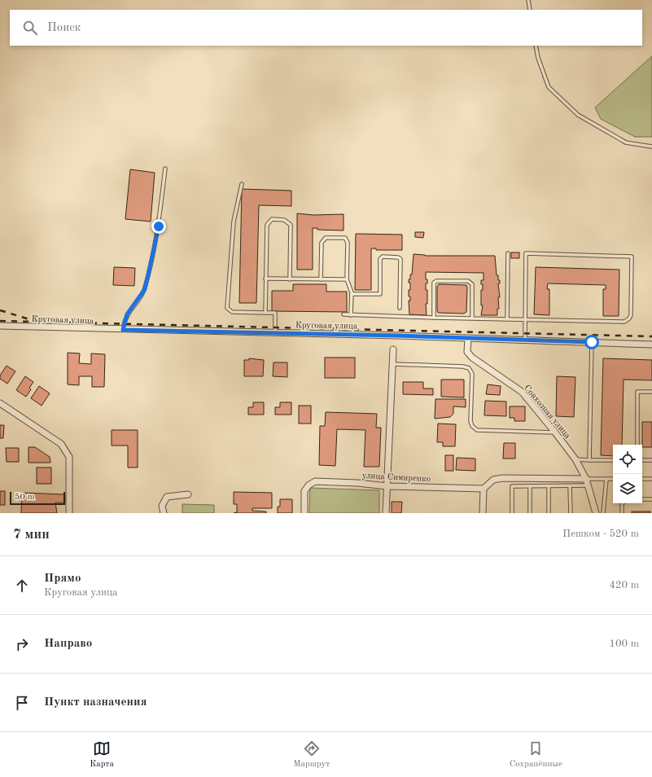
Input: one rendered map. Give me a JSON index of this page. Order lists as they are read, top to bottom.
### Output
{
  "streets": {
    "street": ["Круговая улица", "Совхозная улица", "улица Симиренко"]
  },
  "crossings": [
    ["Круговая улица", "Совхозная улица"]
  ],
  "scale_bar": "50 m",
  "page": {
    "search": "Поиск",
    "scale": "50 m",
    "heading": ["7 мин", "Пешком · 520 m"],
    "list": [
      ["Прямо", "Круговая улица", "420 m"],
      ["Направо", "100 m"],
      "Пункт назначения"
    ],
    "nav": ["Карта", "Маршрут", "Сохранённые"]
  }
}
